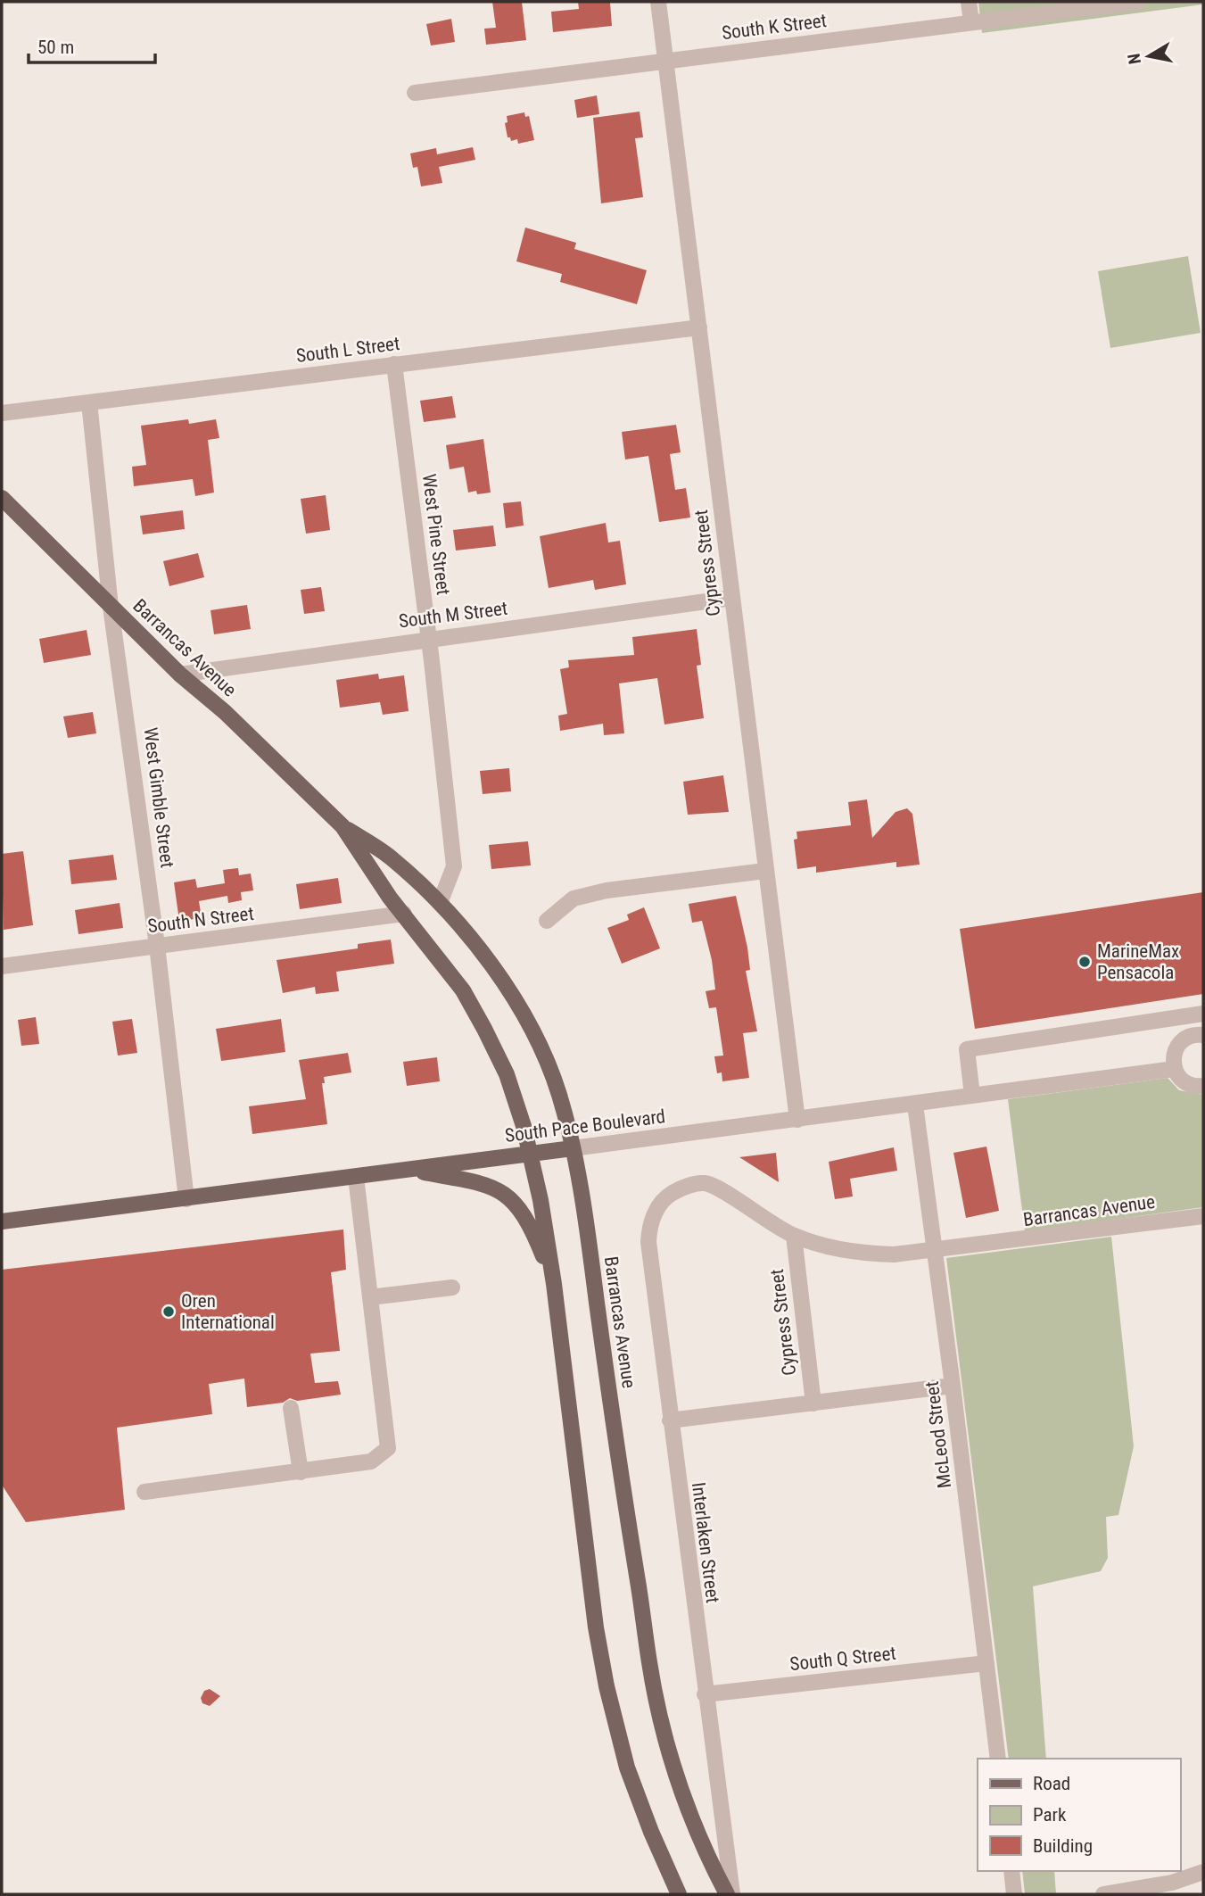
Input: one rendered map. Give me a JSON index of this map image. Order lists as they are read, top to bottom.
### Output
{
  "streets": {
    "main road": ["Barrancas Avenue", "South Pace Boulevard"],
    "street": [
      "South K Street",
      "South L Street",
      "West Pine Street",
      "Cypress Street",
      "South M Street",
      "West Gimble Street",
      "South N Street",
      "McLeod Street",
      "Interlaken Street",
      "South Q Street"
    ]
  },
  "crossings": [
    ["South K Street", "Cypress Street"],
    ["South L Street", "West Pine Street"],
    ["South L Street", "Cypress Street"],
    ["South L Street", "West Gimble Street"],
    ["West Pine Street", "South M Street"],
    ["West Pine Street", "Barrancas Avenue"],
    ["Cypress Street", "South M Street"],
    ["Cypress Street", "Barrancas Avenue"],
    ["Cypress Street", "South Pace Boulevard"],
    ["South M Street", "Barrancas Avenue"],
    ["Barrancas Avenue", "West Gimble Street"],
    ["Barrancas Avenue", "South N Street"],
    ["Barrancas Avenue", "South Pace Boulevard"],
    ["Barrancas Avenue", "McLeod Street"],
    ["Barrancas Avenue", "Interlaken Street"],
    ["West Gimble Street", "South N Street"],
    ["West Gimble Street", "South Pace Boulevard"],
    ["South Pace Boulevard", "McLeod Street"],
    ["McLeod Street", "South Q Street"],
    ["Interlaken Street", "South Q Street"]
  ],
  "places": ["MarineMax Pensacola", "Oren International"],
  "legend": ["Road", "Park", "Building"],
  "scale_bar": "50 m",
  "north": "left"
}
